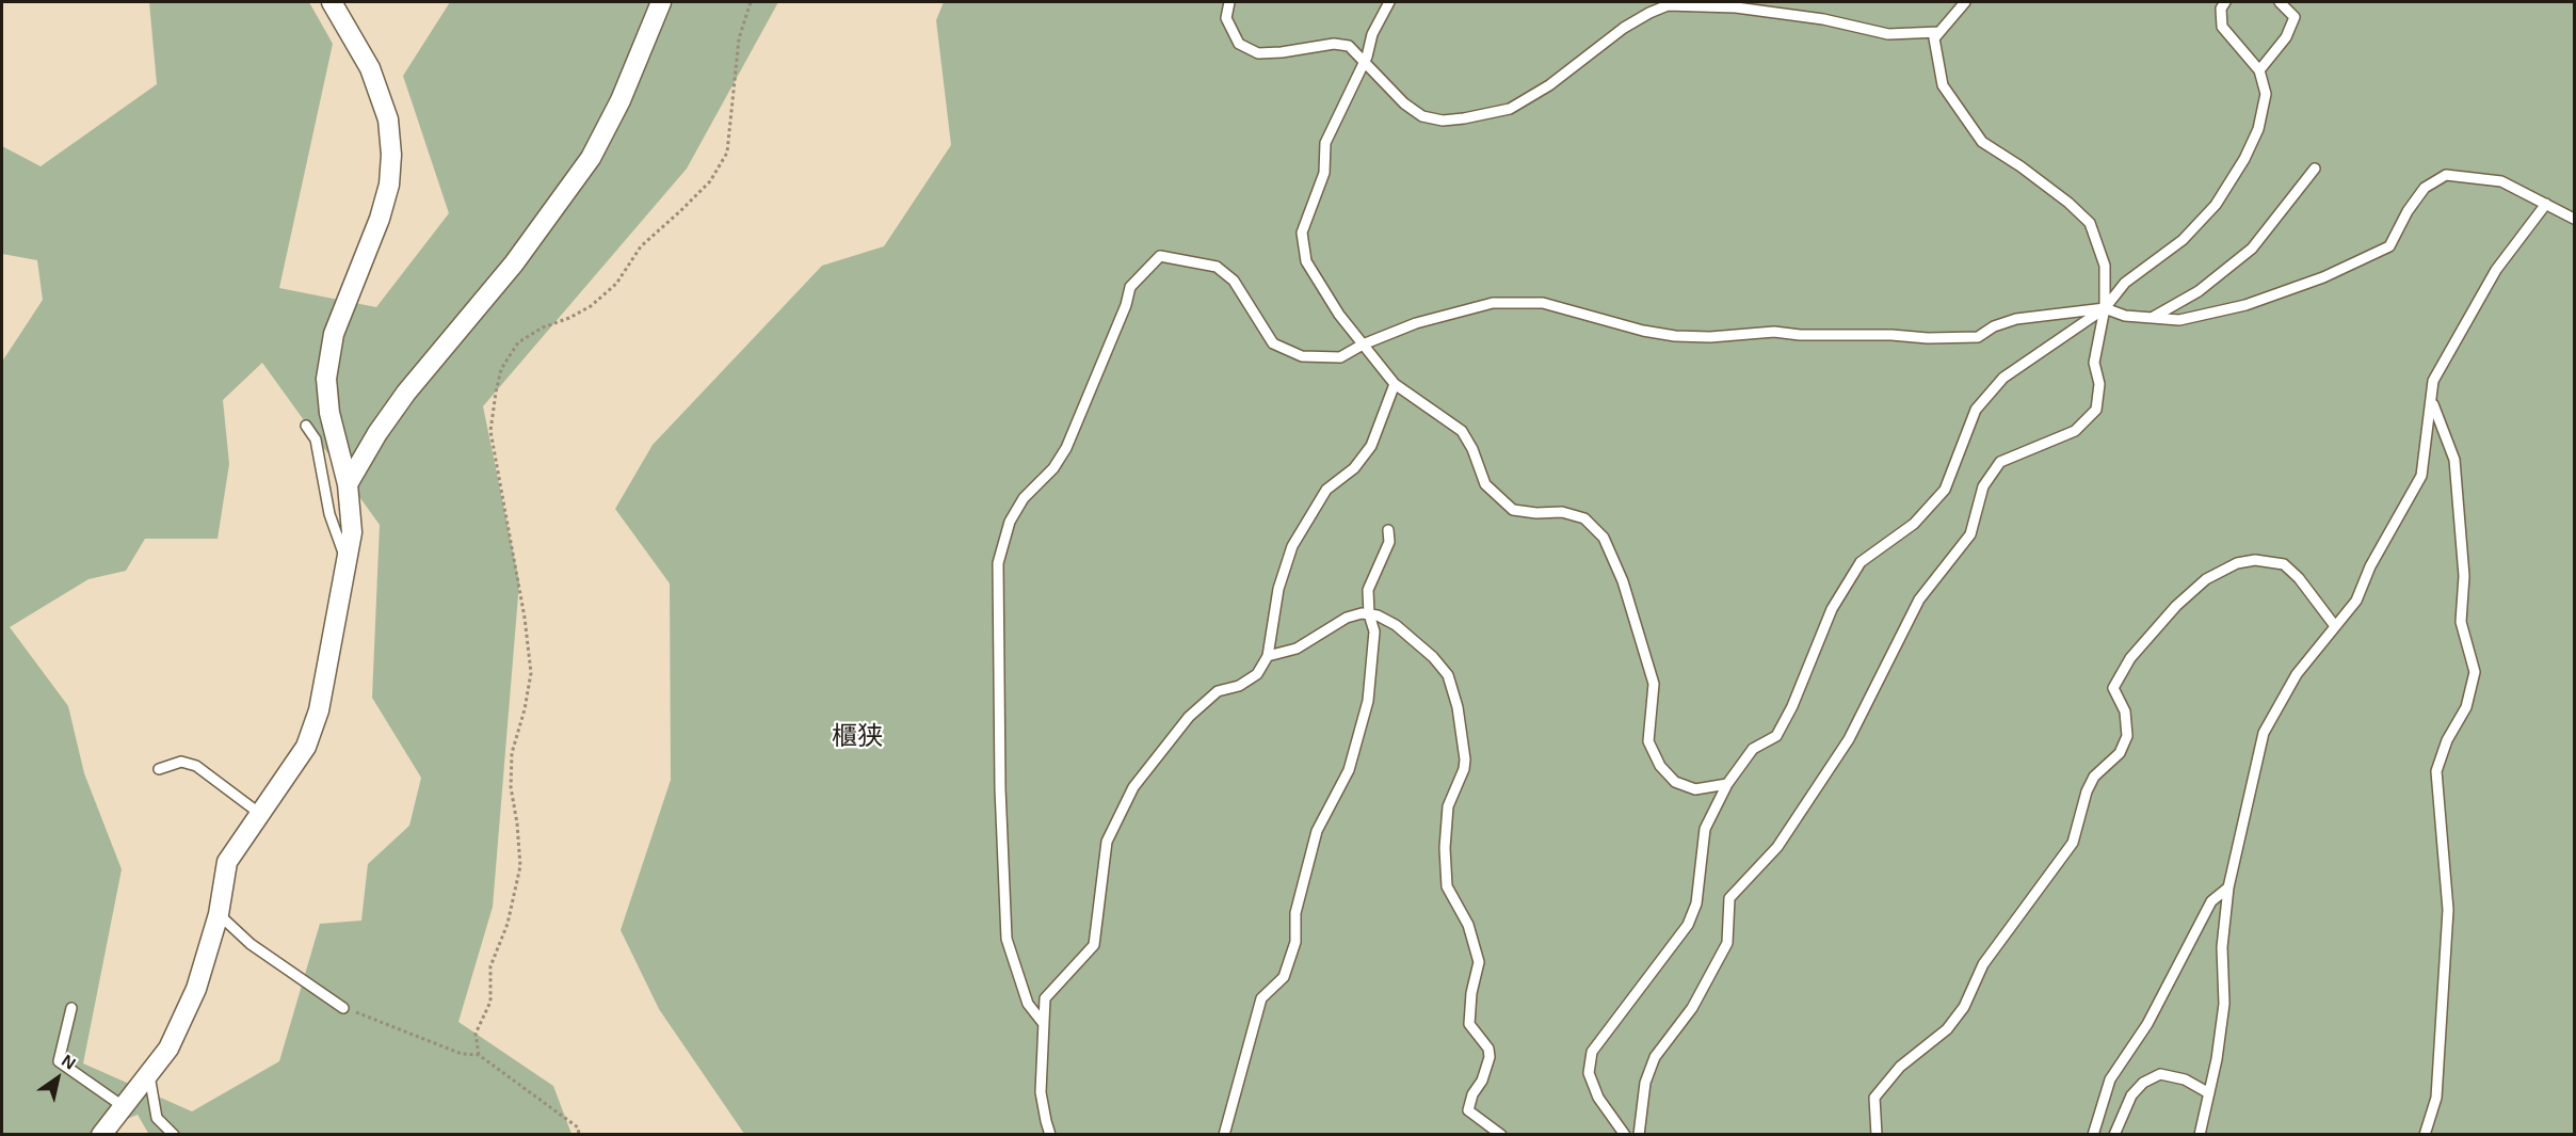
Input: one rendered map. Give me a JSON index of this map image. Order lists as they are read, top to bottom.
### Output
{
  "districts": ["櫃狭"],
  "north": "top right"
}
